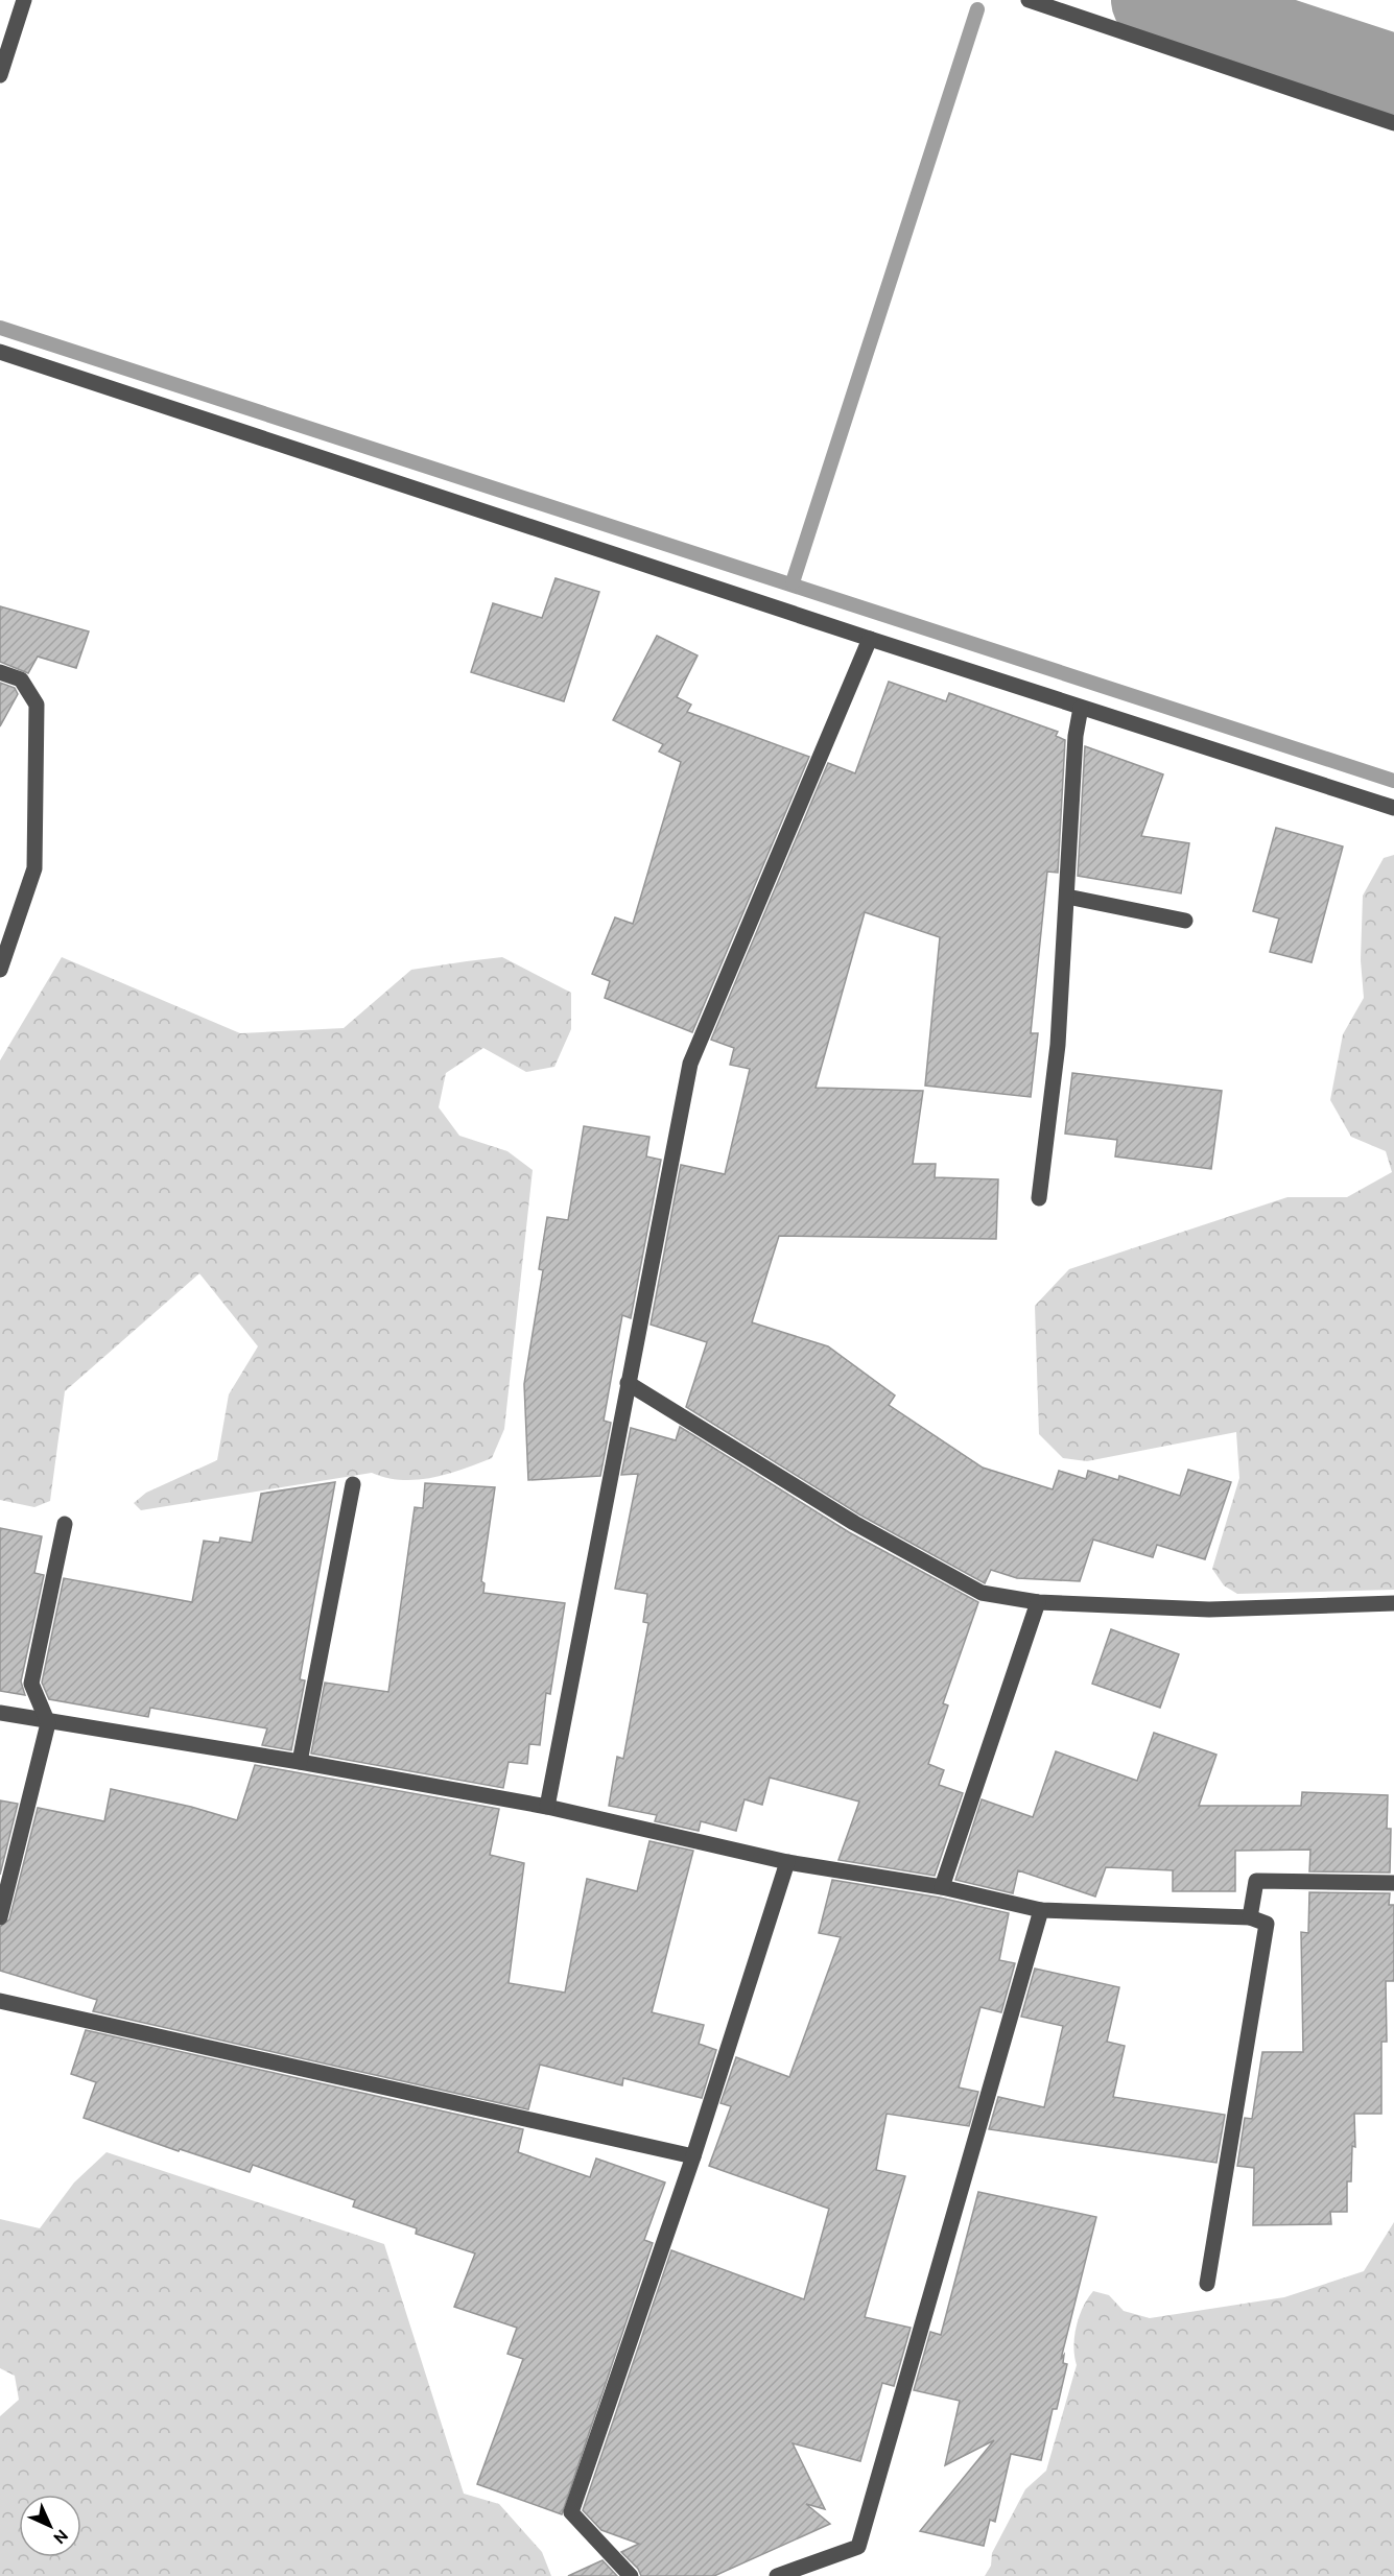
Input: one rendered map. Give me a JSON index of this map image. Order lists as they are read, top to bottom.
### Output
{
  "north": "bottom right"
}
